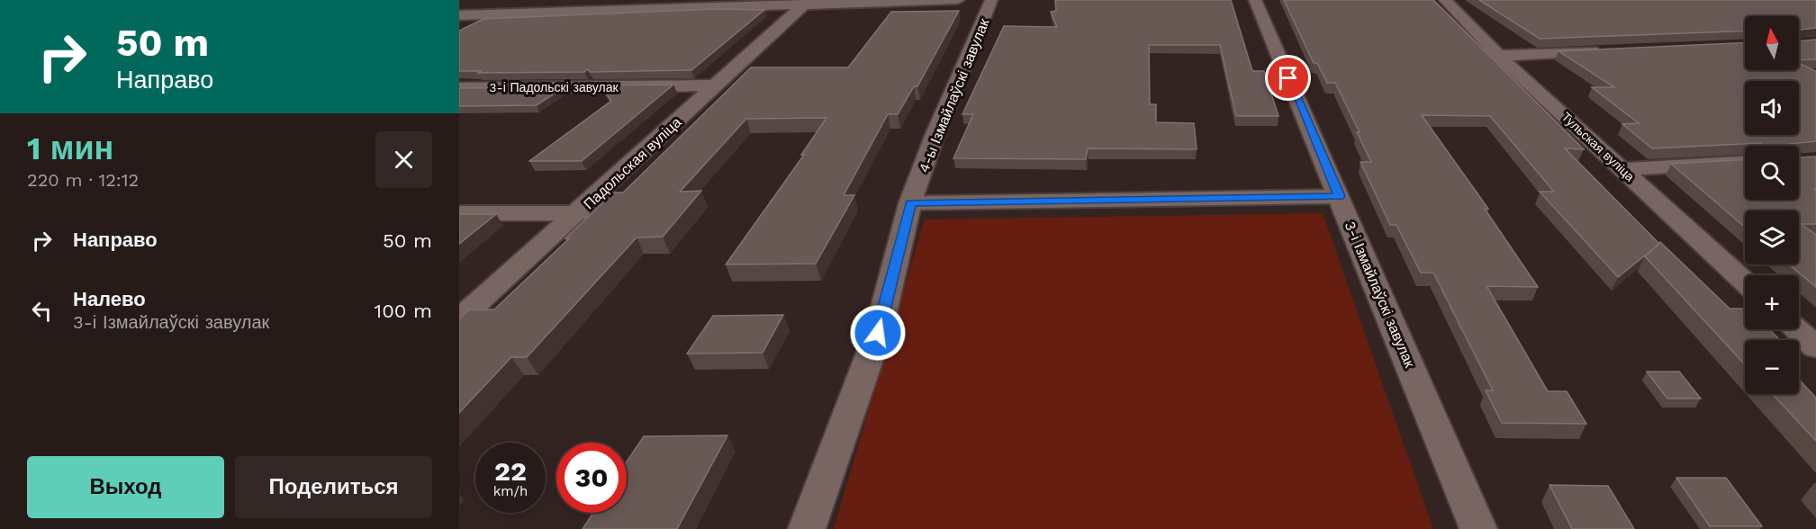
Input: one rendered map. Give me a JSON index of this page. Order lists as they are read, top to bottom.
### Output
{
  "streets": {
    "street": [
      "3-і Падольскі завулак",
      "4-ы Ізмайлаўскі завулак",
      "Тульская вуліца",
      "Падольская вуліца",
      "3-і Ізмайлаўскі завулак"
    ]
  },
  "crossings": [
    ["3-і Падольскі завулак", "Падольская вуліца"]
  ],
  "north": "top",
  "page": {
    "turn": ["50 m", "Направо"],
    "map_buttons": ["+", "−"],
    "heading": ["1 мин", "220 m · 12:12"],
    "list": [
      {
        "name": "Направо",
        "value": "50 m"
      },
      {
        "name": "Налево",
        "note": "3-і Ізмайлаўскі завулак",
        "value": "100 m"
      }
    ],
    "speed": "22 km/h",
    "limit": "30",
    "buttons": ["Выход", "Поделиться"]
  }
}
